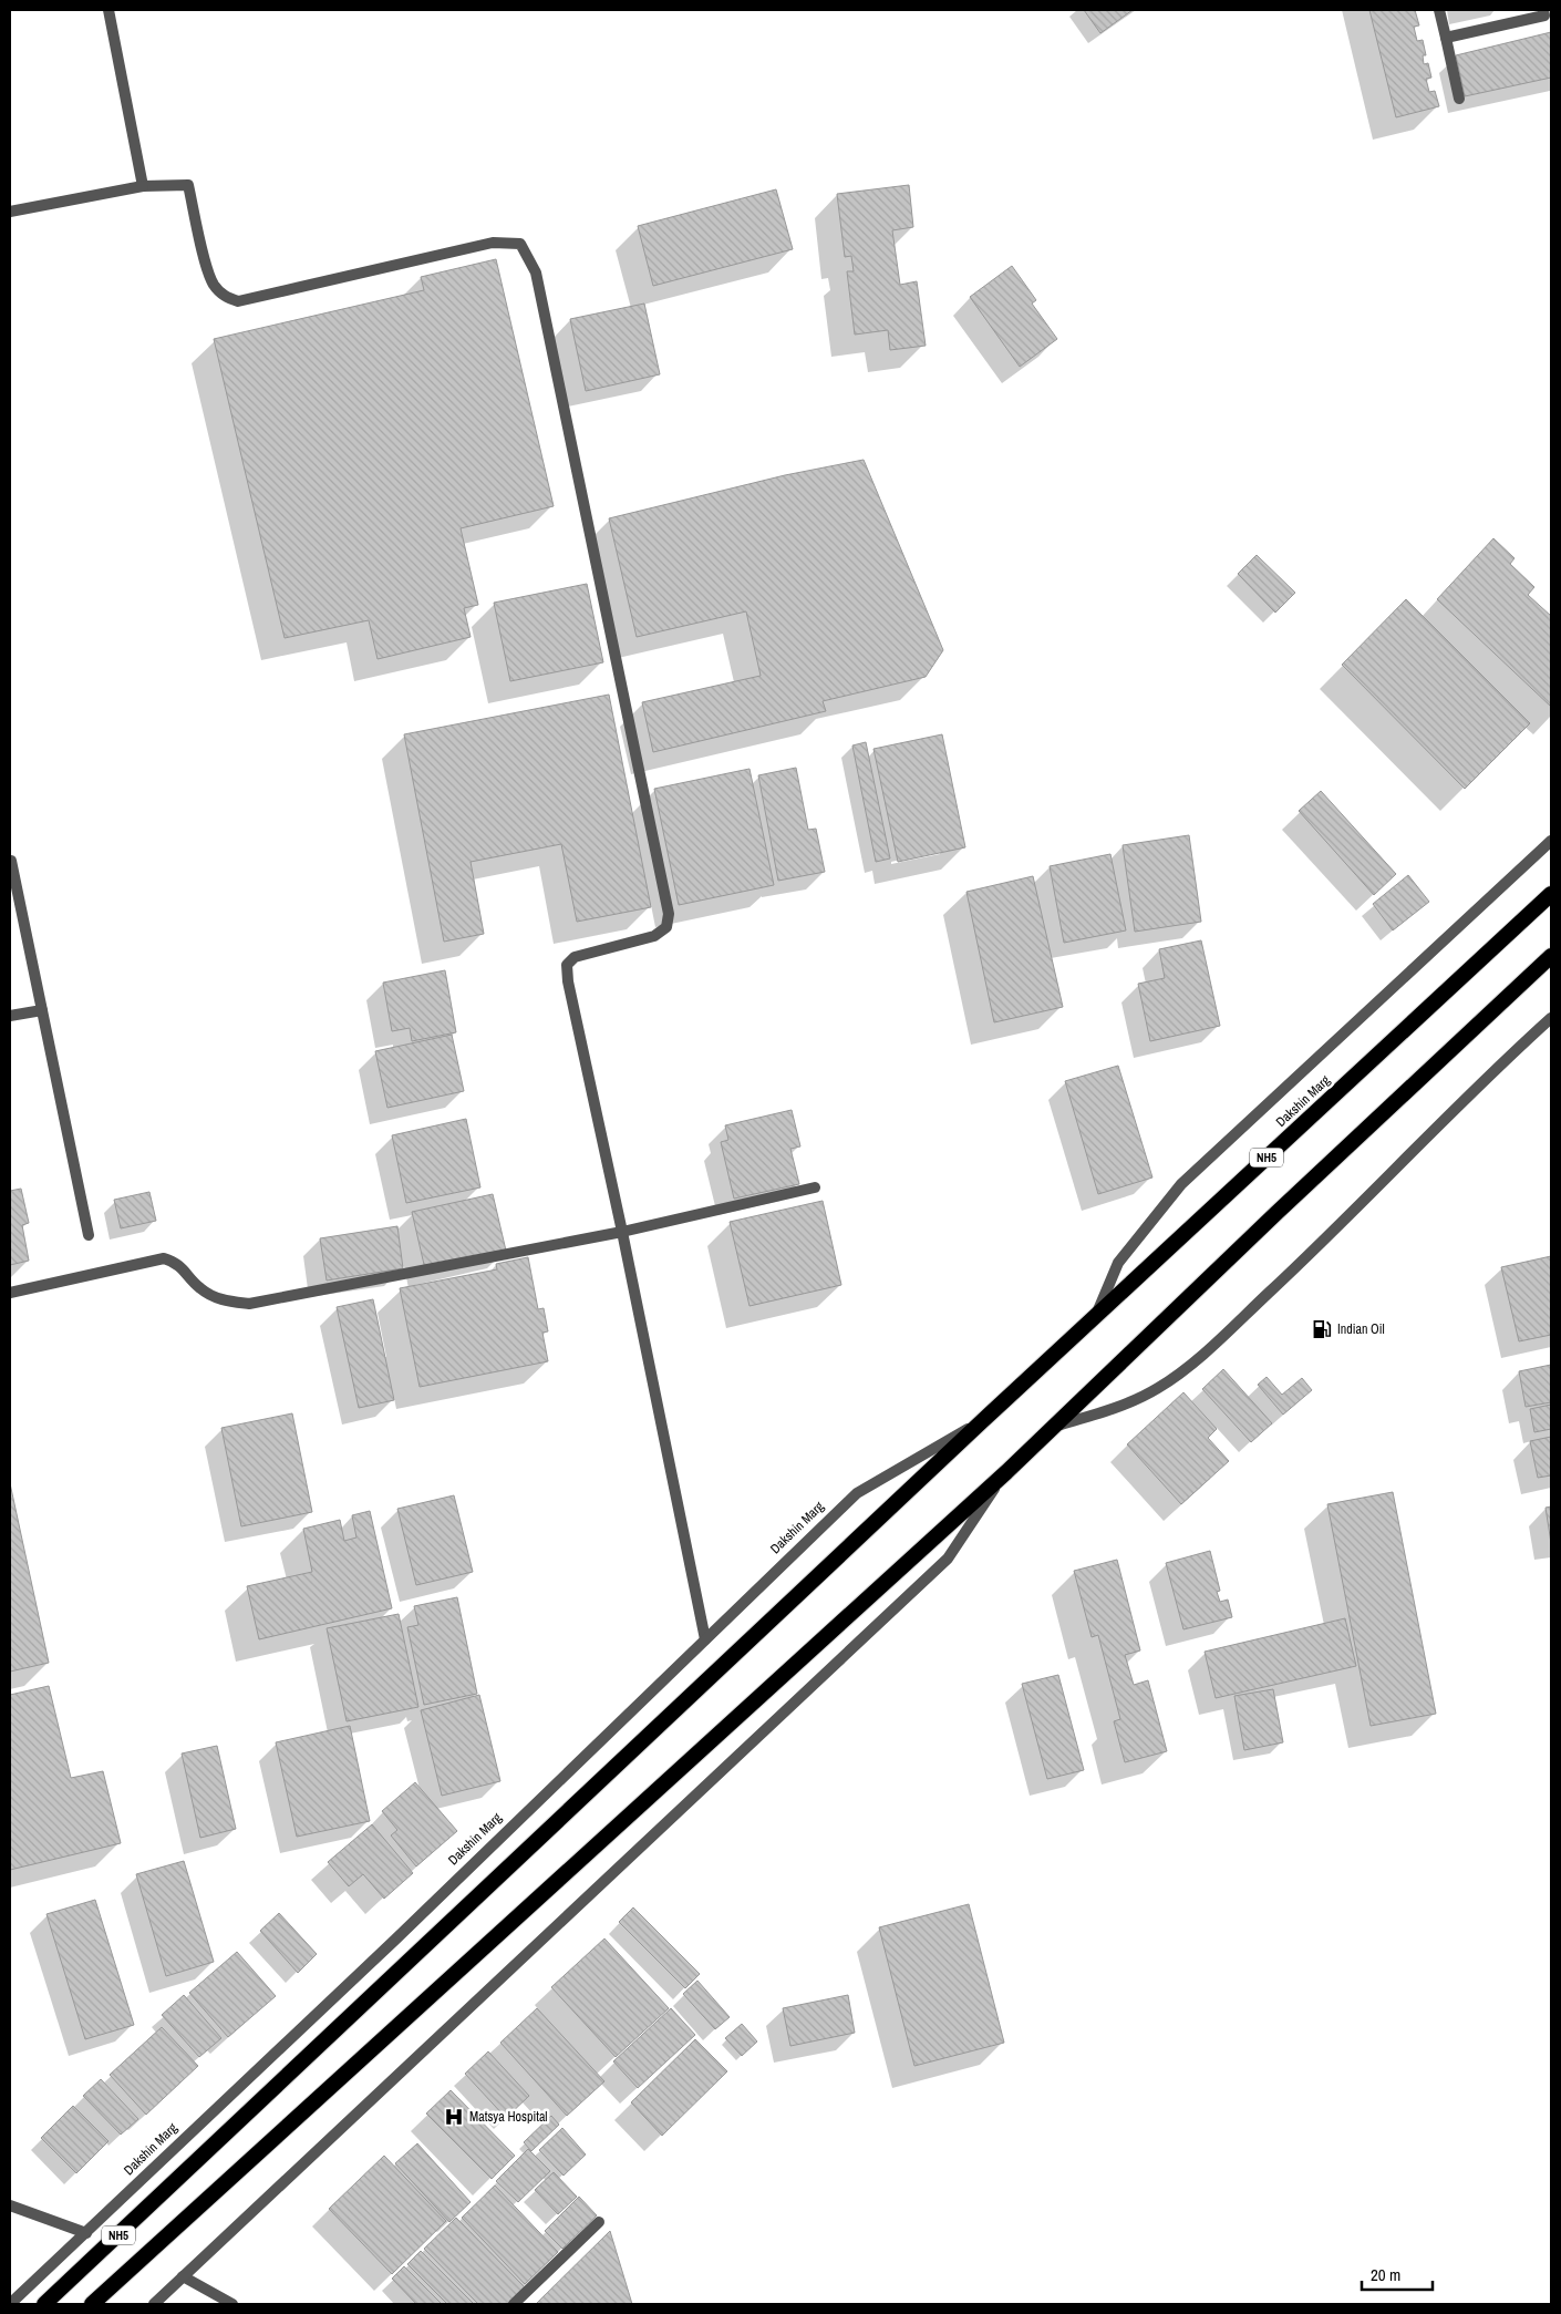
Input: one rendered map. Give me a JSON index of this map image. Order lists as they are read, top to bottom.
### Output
{
  "streets": {
    "highway": ["Dakshin Marg", "NH5"]
  },
  "places": {
    "fuel station": ["Indian Oil"],
    "hospital": ["Matsya Hospital"]
  },
  "scale_bar": "20 m"
}
